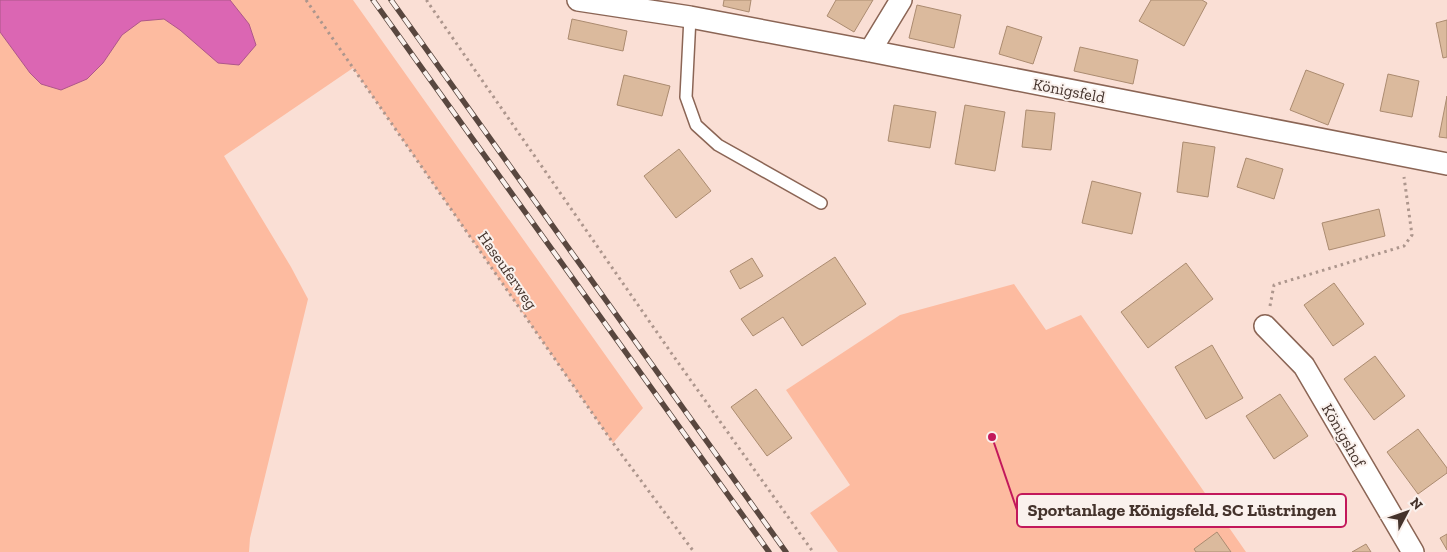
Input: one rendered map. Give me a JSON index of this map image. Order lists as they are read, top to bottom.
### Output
{
  "streets": {
    "street": ["Königsfeld", "Königshof"],
    "path": ["Haseuferweg"]
  },
  "places": ["Sportanlage Königsfeld, SC Lüstringen"],
  "north": "top right"
}
